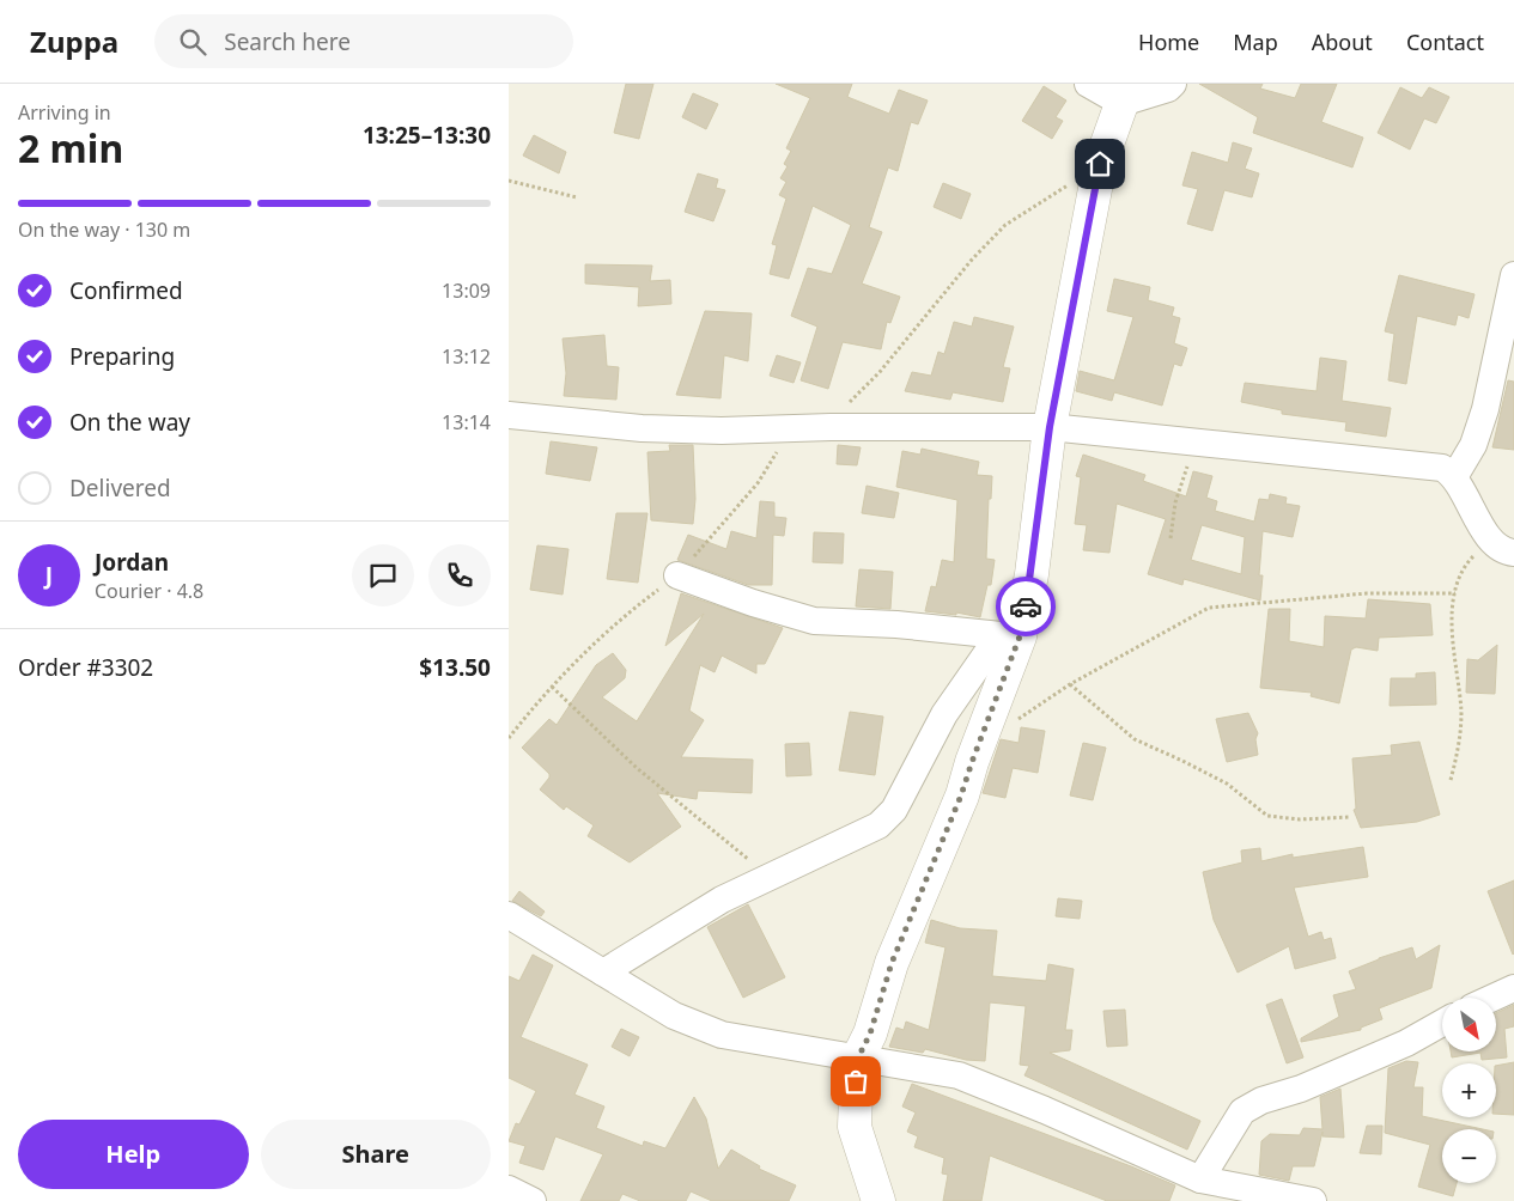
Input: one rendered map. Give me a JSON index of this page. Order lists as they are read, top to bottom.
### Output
{
  "north": "bottom right",
  "page": {
    "header": "Zuppa",
    "search": "Search here",
    "nav": [
      "Home",
      "Map",
      "About",
      "Contact"
    ],
    "heading": ["2 min", "Arriving in", "13:25–13:30"],
    "panel": [
      "Jordan",
      "Courier · 4.8",
      "Order #3302",
      "$13.50"
    ],
    "bar": "On the way · 130 m",
    "list": [
      ["Confirmed", "13:09"],
      ["Preparing", "13:12"],
      ["On the way", "13:14"],
      "Delivered"
    ],
    "round": "J",
    "map_buttons": ["+", "−"],
    "buttons": ["Help", "Share"]
  }
}
